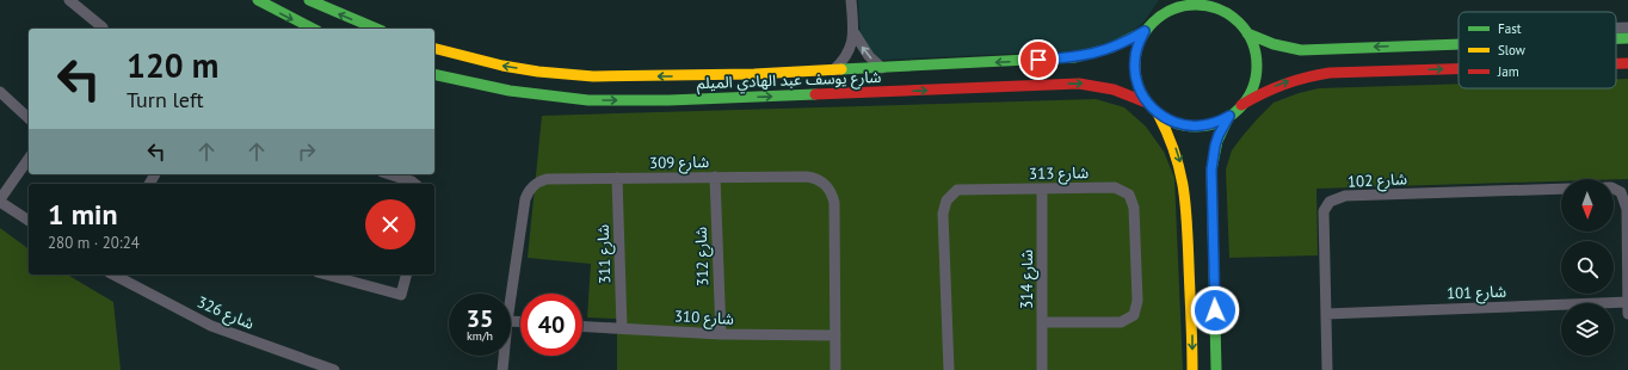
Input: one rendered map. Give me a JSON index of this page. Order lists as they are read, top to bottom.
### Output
{
  "streets": {
    "street": [
      "شارع يوسف عبد الهادي الميلم",
      "شارع 309",
      "شارع 313",
      "شارع 102",
      "شارع 311",
      "شارع 312",
      "شارع 314",
      "شارع 101",
      "شارع 326",
      "شارع 310"
    ]
  },
  "crossings": [
    ["شارع 309", "شارع 311"],
    ["شارع 309", "شارع 312"],
    ["شارع 309", "شارع 310"],
    ["شارع 313", "شارع 314"],
    ["شارع 102", "شارع 101"],
    ["شارع 311", "شارع 310"],
    ["شارع 312", "شارع 310"]
  ],
  "legend": ["Fast", "Slow", "Jam"],
  "north": "bottom",
  "page": {
    "turn": ["120 m", "Turn left"],
    "heading": ["1 min", "280 m · 20:24"],
    "speed": "35 km/h",
    "limit": "40"
  }
}
